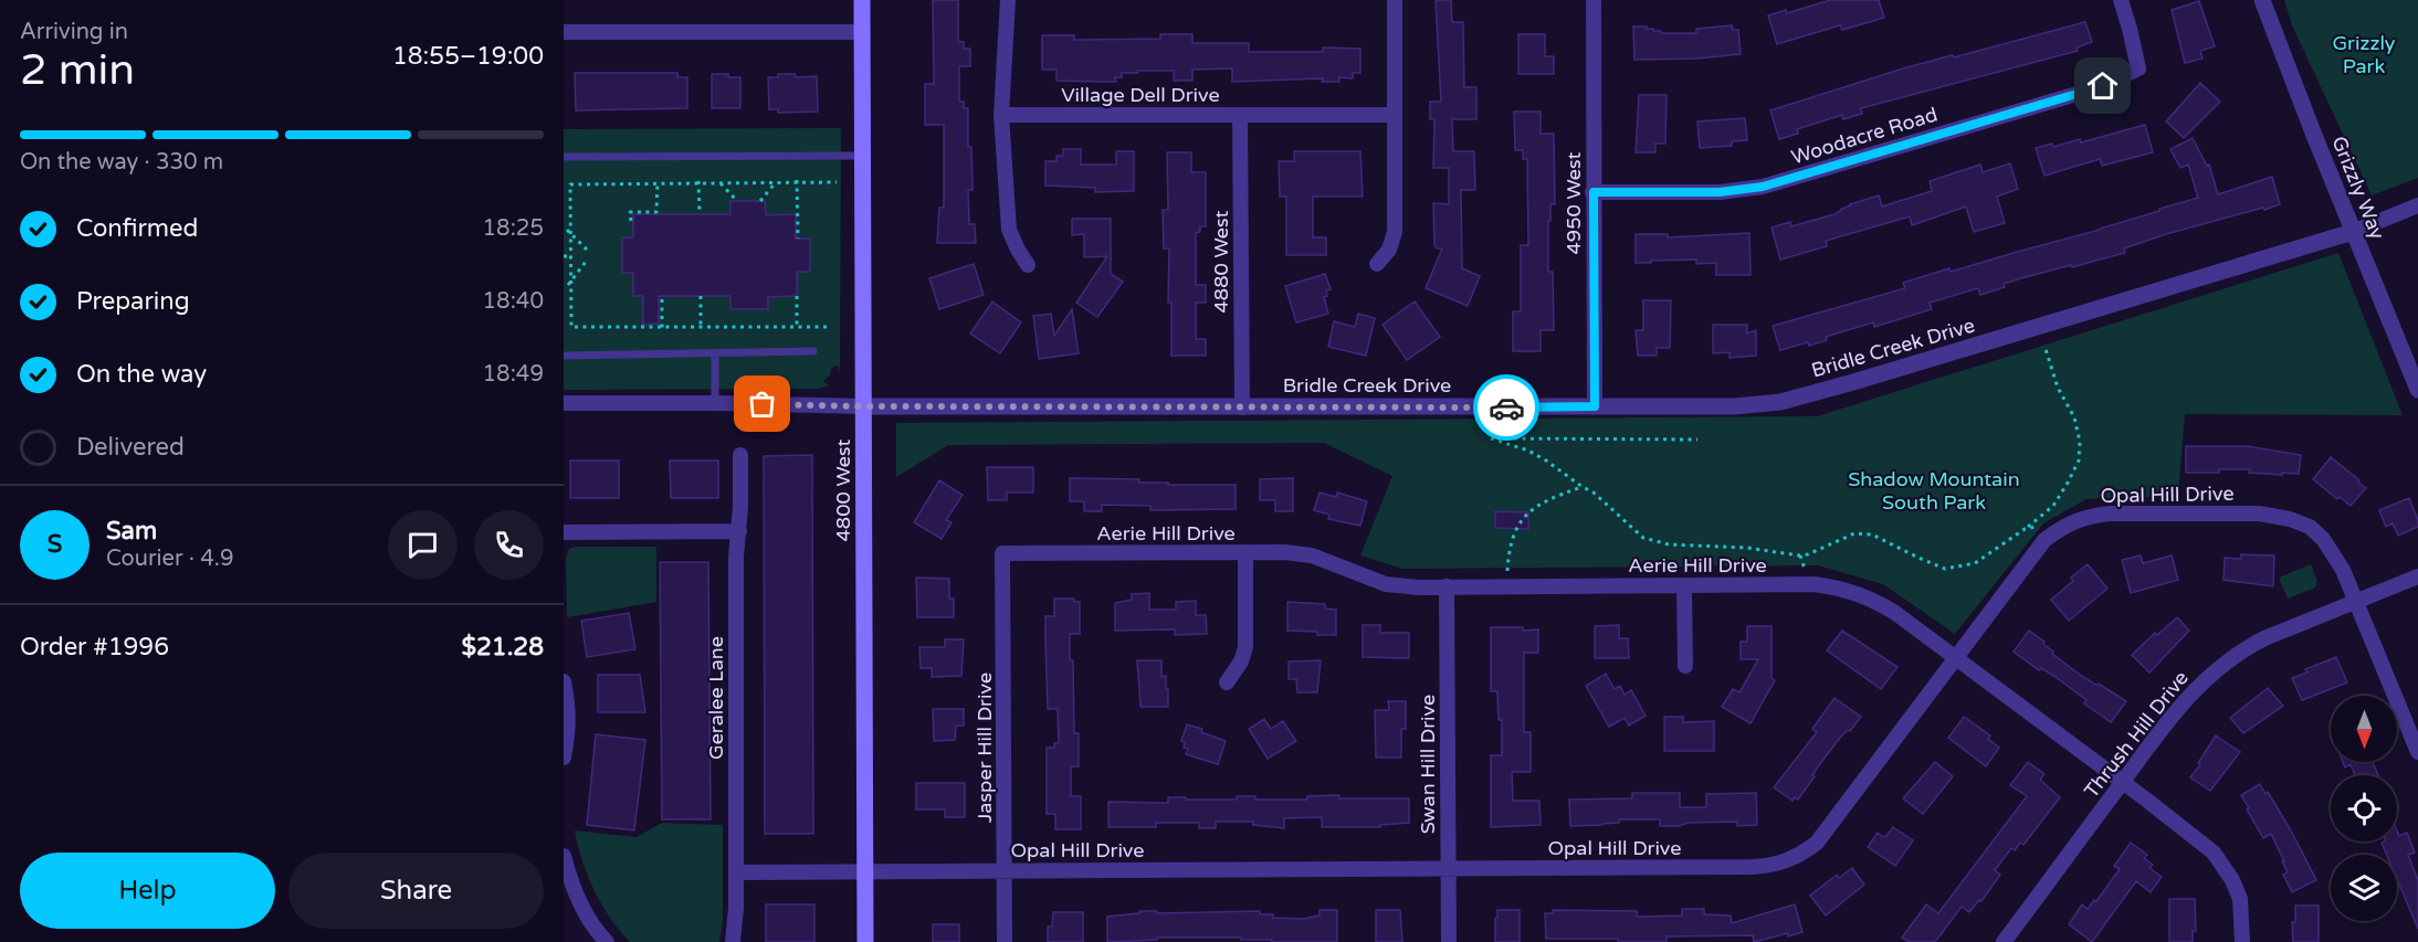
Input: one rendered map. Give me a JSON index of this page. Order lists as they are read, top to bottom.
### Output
{
  "streets": {
    "main road": ["4800 West"],
    "street": [
      "Village Dell Drive",
      "Woodacre Road",
      "Grizzly Way",
      "4950 West",
      "4880 West",
      "Bridle Creek Drive",
      "Opal Hill Drive",
      "Aerie Hill Drive",
      "Geralee Lane",
      "Thrush Hill Drive",
      "Jasper Hill Drive",
      "Swan Hill Drive"
    ]
  },
  "crossings": [
    ["Village Dell Drive", "4880 West"],
    ["Woodacre Road", "4950 West"],
    ["Grizzly Way", "Bridle Creek Drive"],
    ["4950 West", "Bridle Creek Drive"],
    ["4880 West", "Bridle Creek Drive"],
    ["Bridle Creek Drive", "4800 West"],
    ["4800 West", "Opal Hill Drive"],
    ["Opal Hill Drive", "Aerie Hill Drive"],
    ["Opal Hill Drive", "Geralee Lane"],
    ["Opal Hill Drive", "Thrush Hill Drive"],
    ["Opal Hill Drive", "Jasper Hill Drive"],
    ["Opal Hill Drive", "Swan Hill Drive"],
    ["Aerie Hill Drive", "Thrush Hill Drive"],
    ["Aerie Hill Drive", "Jasper Hill Drive"],
    ["Aerie Hill Drive", "Swan Hill Drive"]
  ],
  "parks": ["Grizzly Park", "Shadow Mountain South Park"],
  "north": "bottom",
  "page": {
    "heading": ["2 min", "Arriving in", "18:55–19:00"],
    "panel": [
      "Sam",
      "Courier · 4.9",
      "Order #1996",
      "$21.28"
    ],
    "bar": "On the way · 330 m",
    "list": [
      ["Confirmed", "18:25"],
      ["Preparing", "18:40"],
      ["On the way", "18:49"],
      "Delivered"
    ],
    "round": "S",
    "buttons": ["Help", "Share"]
  }
}
